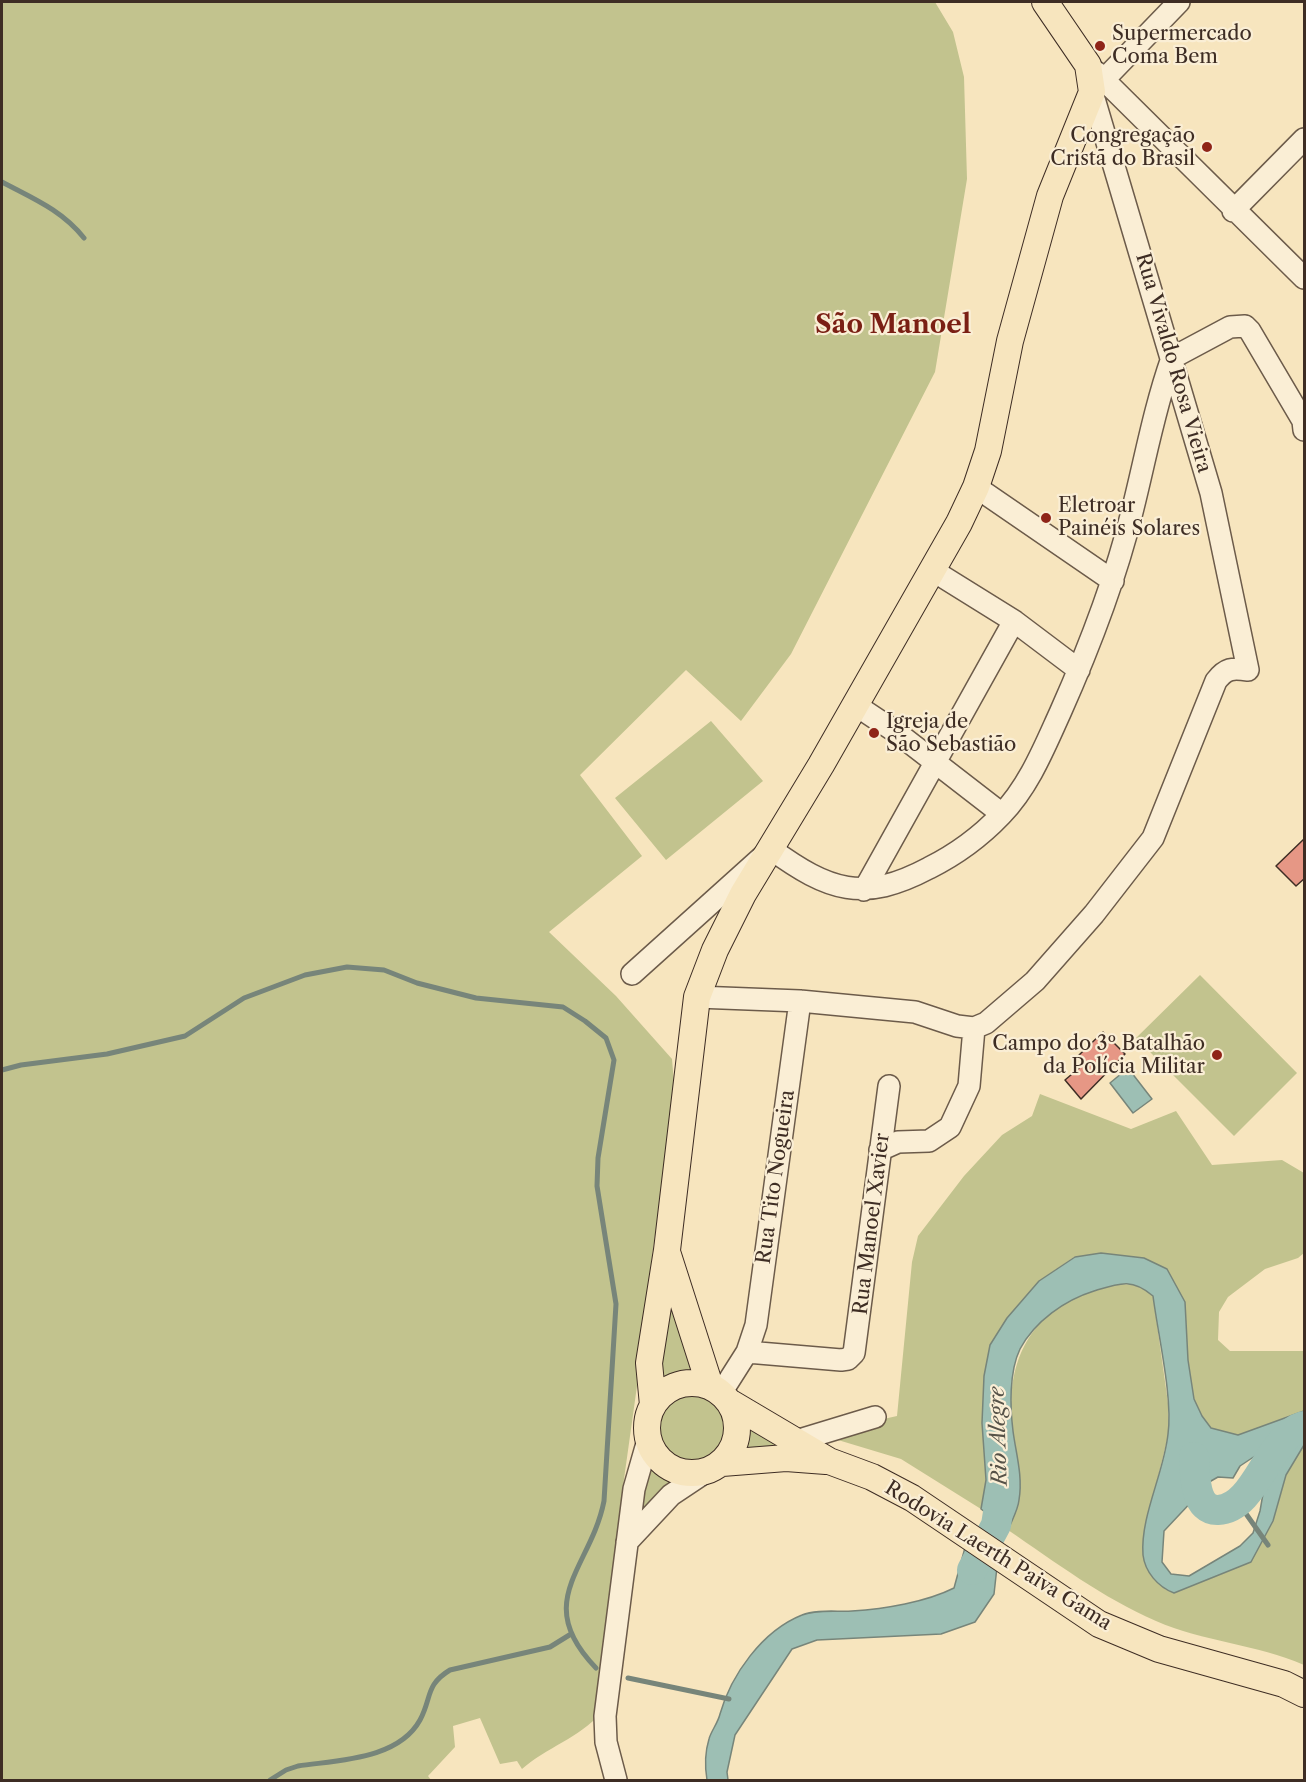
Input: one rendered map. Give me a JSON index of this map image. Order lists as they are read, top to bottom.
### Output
{
  "streets": {
    "main road": ["Rodovia Laerth Paiva Gama"],
    "street": ["Rua Vivaldo Rosa Vieira", "Rua Tito Nogueira", "Rua Manoel Xavier"]
  },
  "crossings": [
    ["Rua Tito Nogueira", "Rua Manoel Xavier"],
    ["Rua Tito Nogueira", "Rodovia Laerth Paiva Gama"]
  ],
  "districts": ["São Manoel"],
  "water": ["Rio Alegre"],
  "places": [
    "Supermercado Coma Bem",
    "Congregação Cristã do Brasil",
    "Eletroar Painéis Solares",
    "Igreja de São Sebastião",
    "Campo do 3º Batalhão da Polícia Militar"
  ]
}
